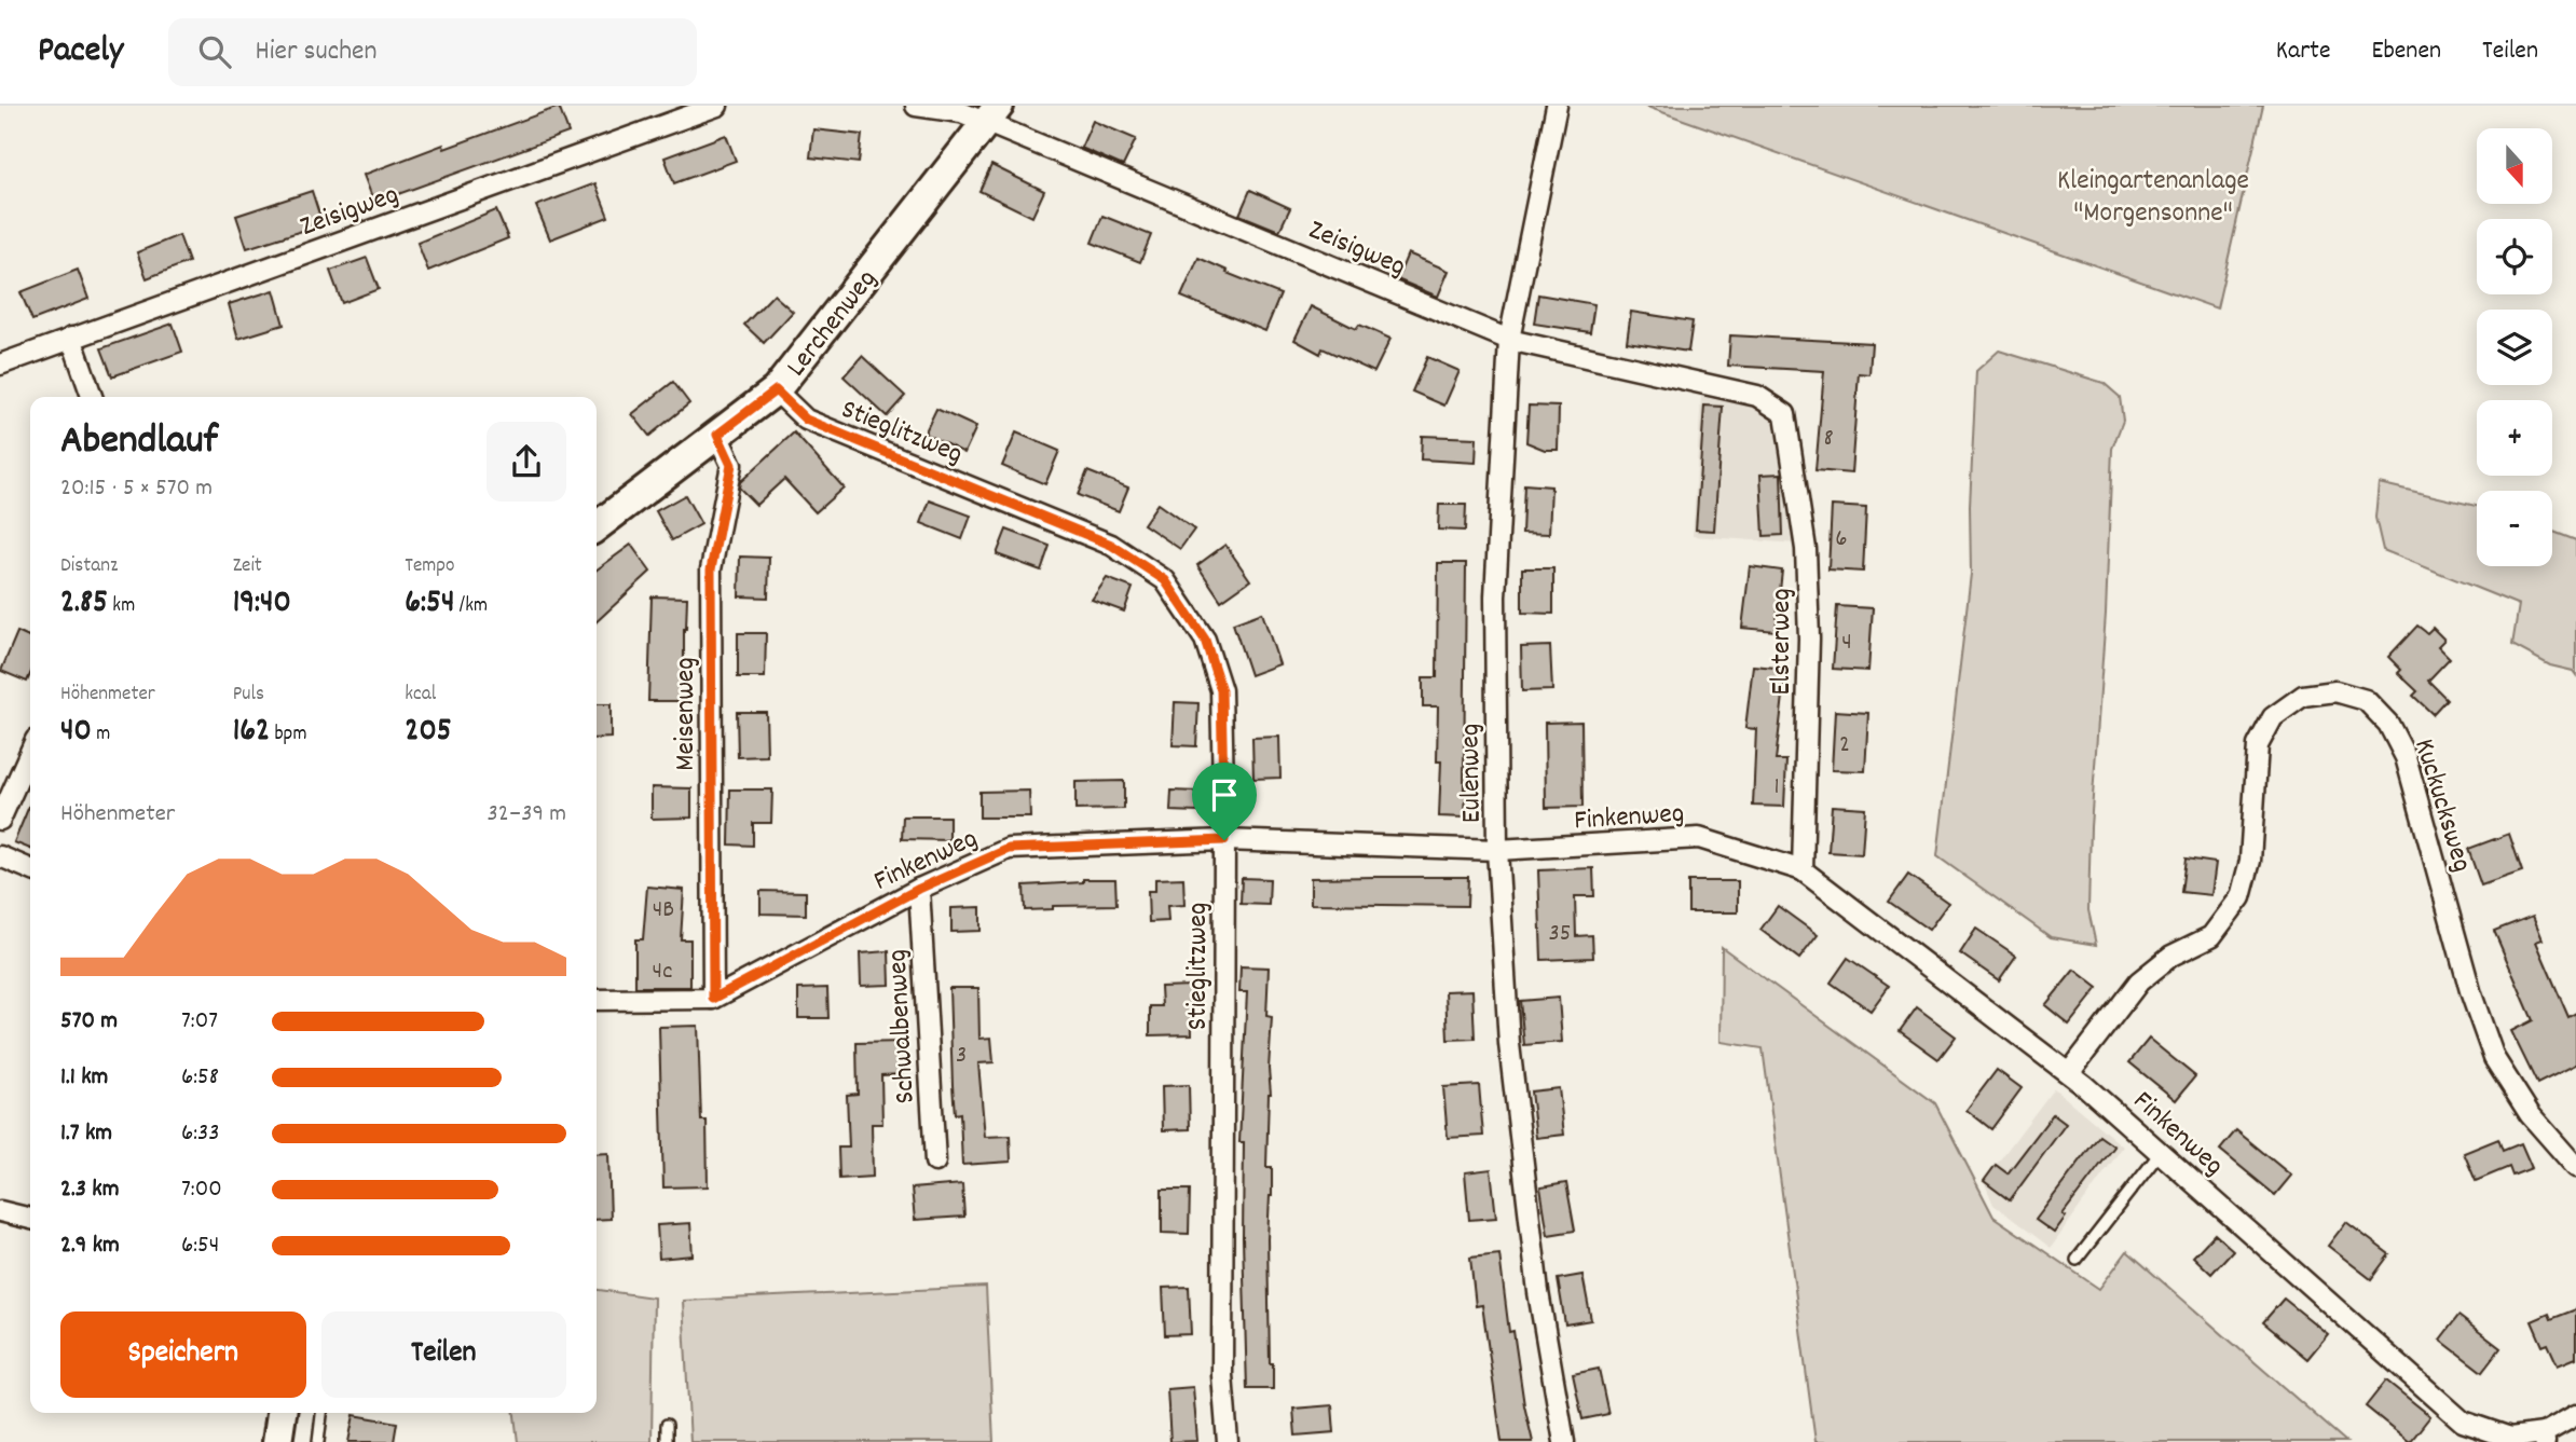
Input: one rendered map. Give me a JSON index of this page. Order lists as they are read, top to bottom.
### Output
{
  "streets": {
    "street": [
      "Zeisigweg",
      "Lerchenweg",
      "Stieglitzweg",
      "Elsterweg",
      "Meisenweg",
      "Eulenweg",
      "Kuckucksweg",
      "Finkenweg",
      "Schwalbenweg"
    ]
  },
  "crossings": [
    ["Zeisigweg", "Lerchenweg"],
    ["Zeisigweg", "Elsterweg"],
    ["Zeisigweg", "Eulenweg"],
    ["Lerchenweg", "Stieglitzweg"],
    ["Lerchenweg", "Meisenweg"],
    ["Stieglitzweg", "Finkenweg"],
    ["Elsterweg", "Finkenweg"],
    ["Meisenweg", "Finkenweg"],
    ["Eulenweg", "Finkenweg"],
    ["Kuckucksweg", "Finkenweg"],
    ["Finkenweg", "Schwalbenweg"]
  ],
  "parks": ["Kleingartenanlage \"Morgensonne\""],
  "house_numbers": [
    "8",
    "6",
    "4",
    "2",
    "1",
    "4B",
    "35",
    "4c",
    "3"
  ],
  "north": "bottom",
  "page": {
    "header": "Pacely",
    "search": "Hier suchen",
    "nav": ["Karte", "Ebenen", "Teilen"],
    "map_buttons": ["+", "−"],
    "heading": ["Abendlauf", "20:15 · 5 × 570 m"],
    "stats": [
      ["Distanz", "2.85 km"],
      ["Zeit", "19:40"],
      ["Tempo", "6:54 /km"],
      ["Höhenmeter", "40 m"],
      ["Puls", "162 bpm"],
      ["kcal", "205"]
    ],
    "chart": ["Höhenmeter", "32–39 m"],
    "list": [
      {
        "name": "570 m",
        "note": "7:07"
      },
      {
        "name": "1.1 km",
        "note": "6:58"
      },
      {
        "name": "1.7 km",
        "note": "6:33"
      },
      {
        "name": "2.3 km",
        "note": "7:00"
      },
      {
        "name": "2.9 km",
        "note": "6:54"
      }
    ],
    "buttons": ["Speichern", "Teilen"]
  }
}
